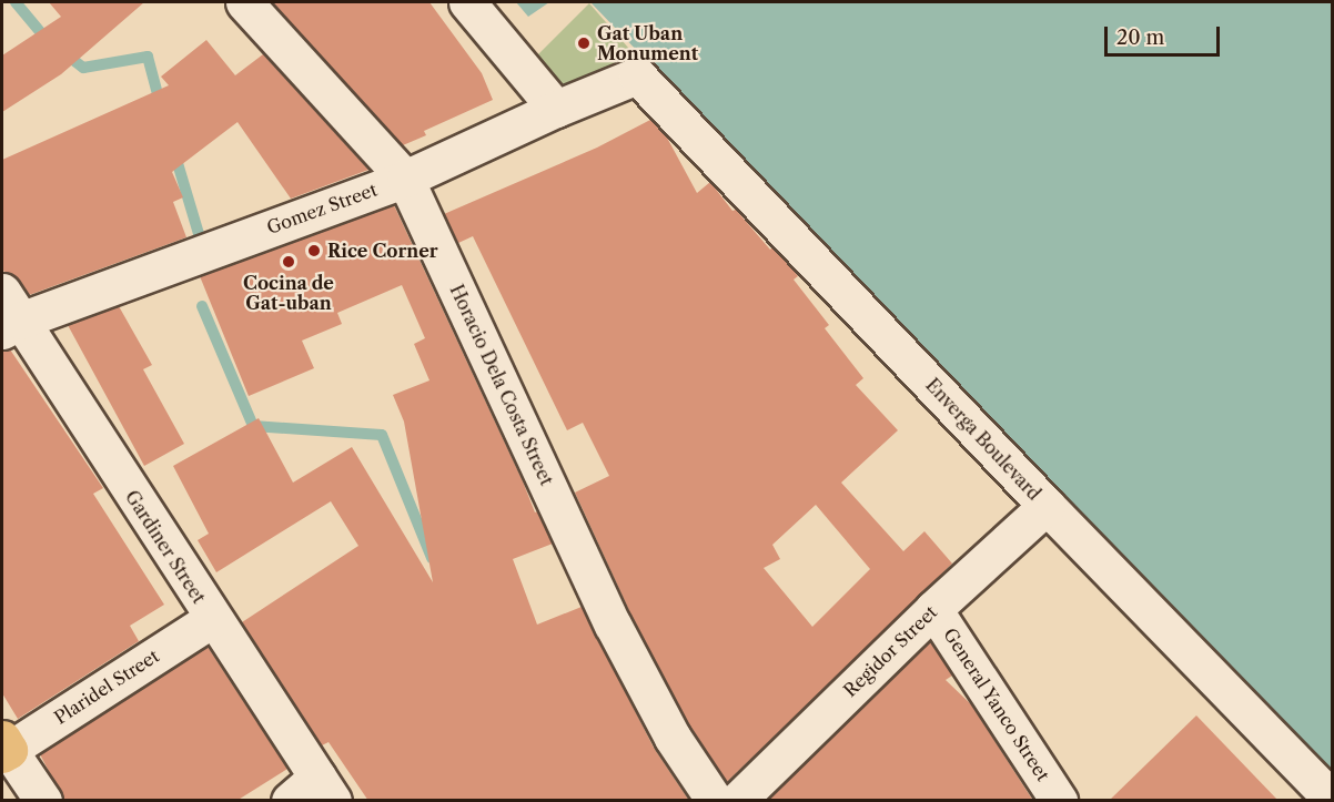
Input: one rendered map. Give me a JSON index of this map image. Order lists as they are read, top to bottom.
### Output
{
  "streets": {
    "street": [
      "Gomez Street",
      "Horacio Dela Costa Street",
      "Enverga Boulevard",
      "Gardiner Street",
      "Regidor Street",
      "Plaridel Street",
      "General Yanco Street"
    ]
  },
  "crossings": [
    ["Gomez Street", "Horacio Dela Costa Street"],
    ["Gomez Street", "Enverga Boulevard"],
    ["Gomez Street", "Gardiner Street"],
    ["Enverga Boulevard", "Regidor Street"],
    ["Gardiner Street", "Plaridel Street"],
    ["Regidor Street", "General Yanco Street"]
  ],
  "places": ["Gat Uban Monument", "Rice Corner", "Cocina de Gat-uban"],
  "scale_bar": "20 m"
}
